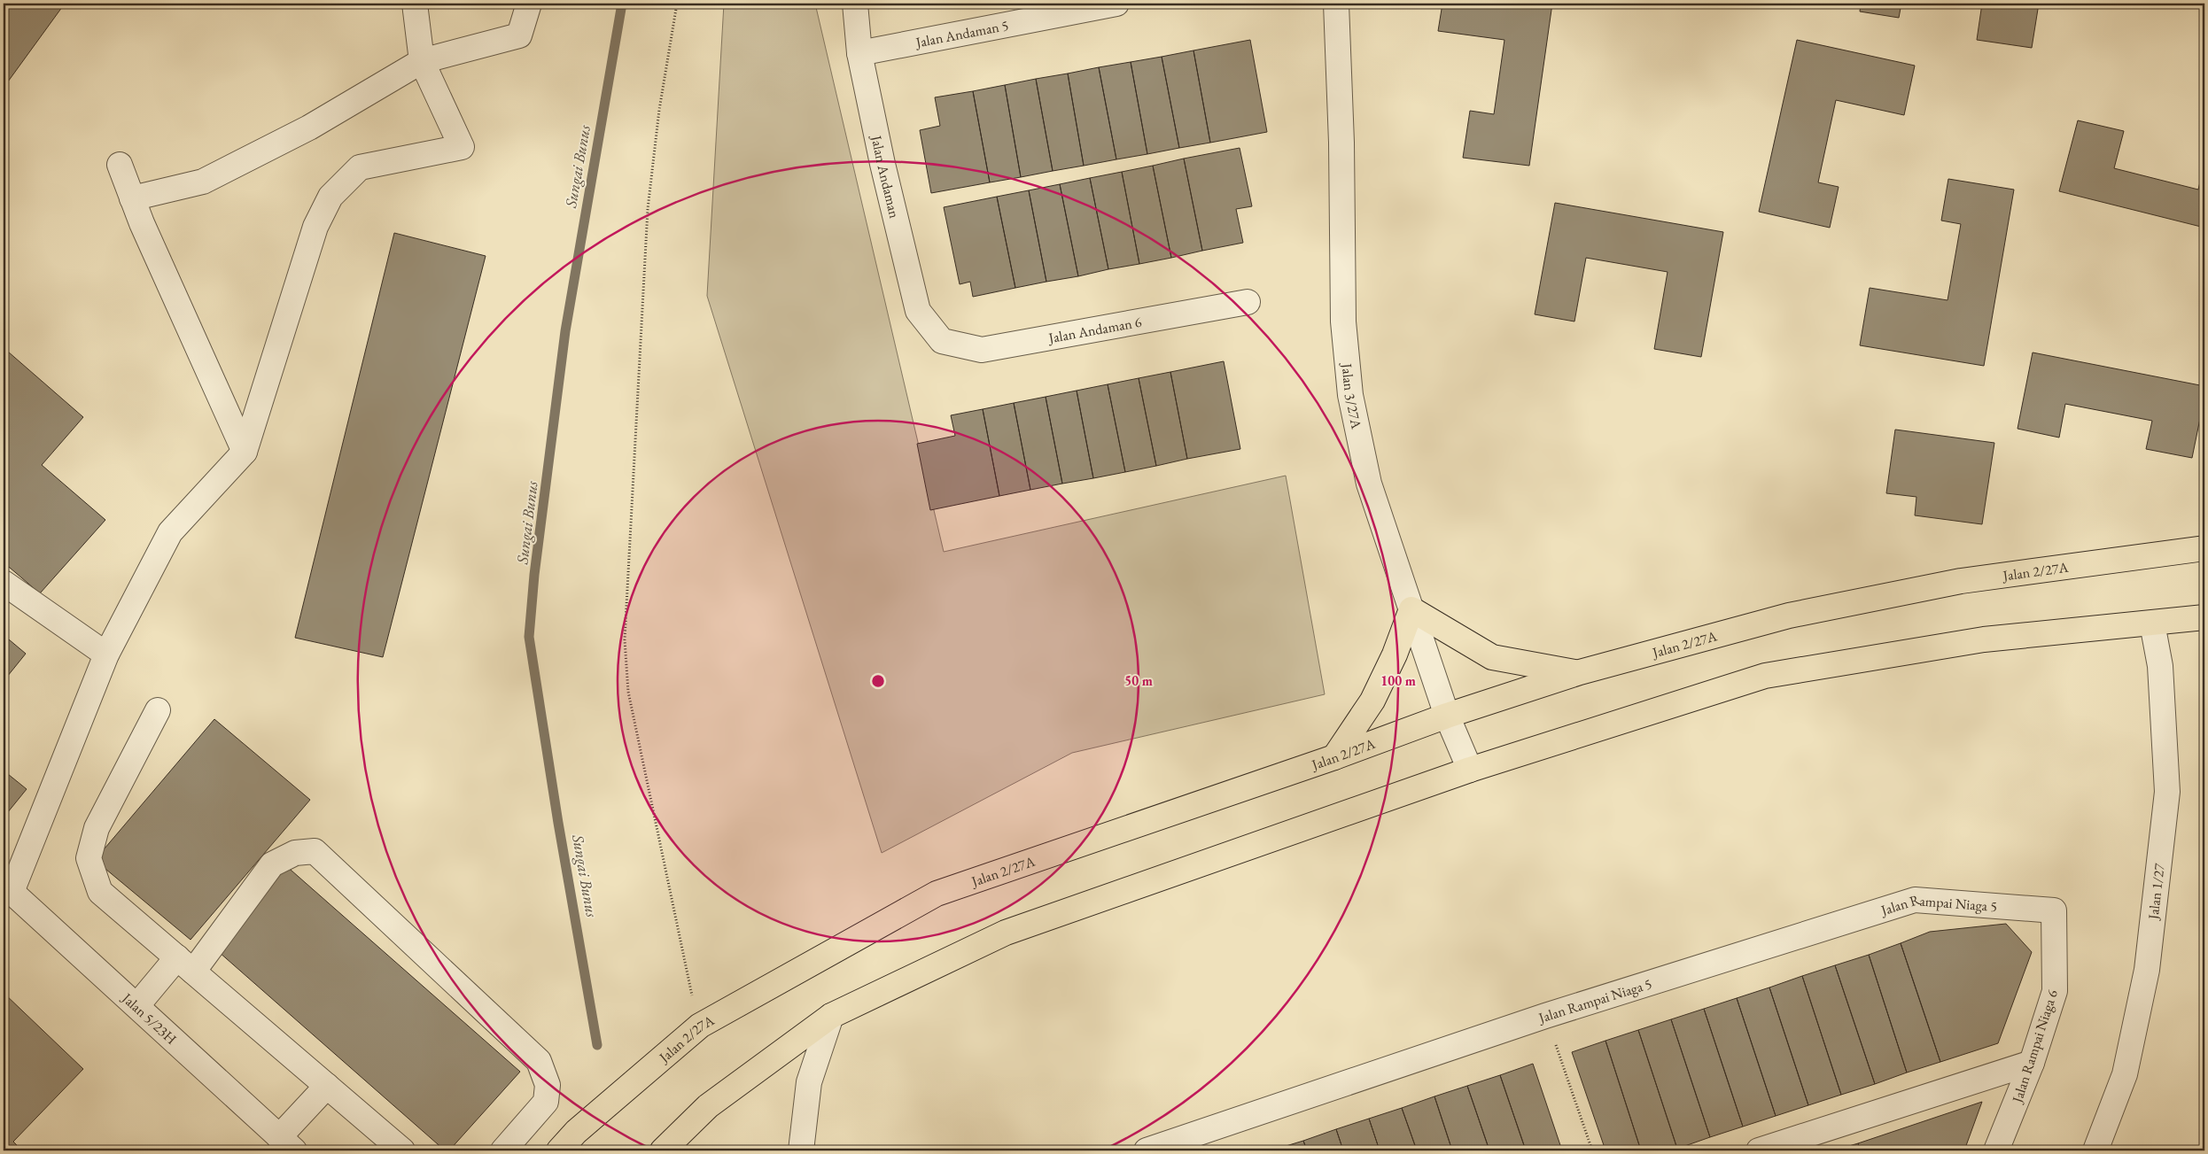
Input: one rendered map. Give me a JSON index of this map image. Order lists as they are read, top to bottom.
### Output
{
  "streets": {
    "main road": ["Jalan 2/27A"],
    "street": [
      "Jalan Andaman 5",
      "Jalan Andaman",
      "Jalan Andaman 6",
      "Jalan 3/27A",
      "Jalan 1/27",
      "Jalan Rampai Niaga 5",
      "Jalan 5/23H",
      "Jalan Rampai Niaga 6"
    ]
  },
  "crossings": [
    ["Jalan Andaman 5", "Jalan Andaman"],
    ["Jalan Andaman", "Jalan Andaman 6"],
    ["Jalan 3/27A", "Jalan 2/27A"],
    ["Jalan Rampai Niaga 5", "Jalan Rampai Niaga 6"]
  ],
  "water": ["Sungai Bunus"],
  "rings": ["50 m", "100 m"]
}
